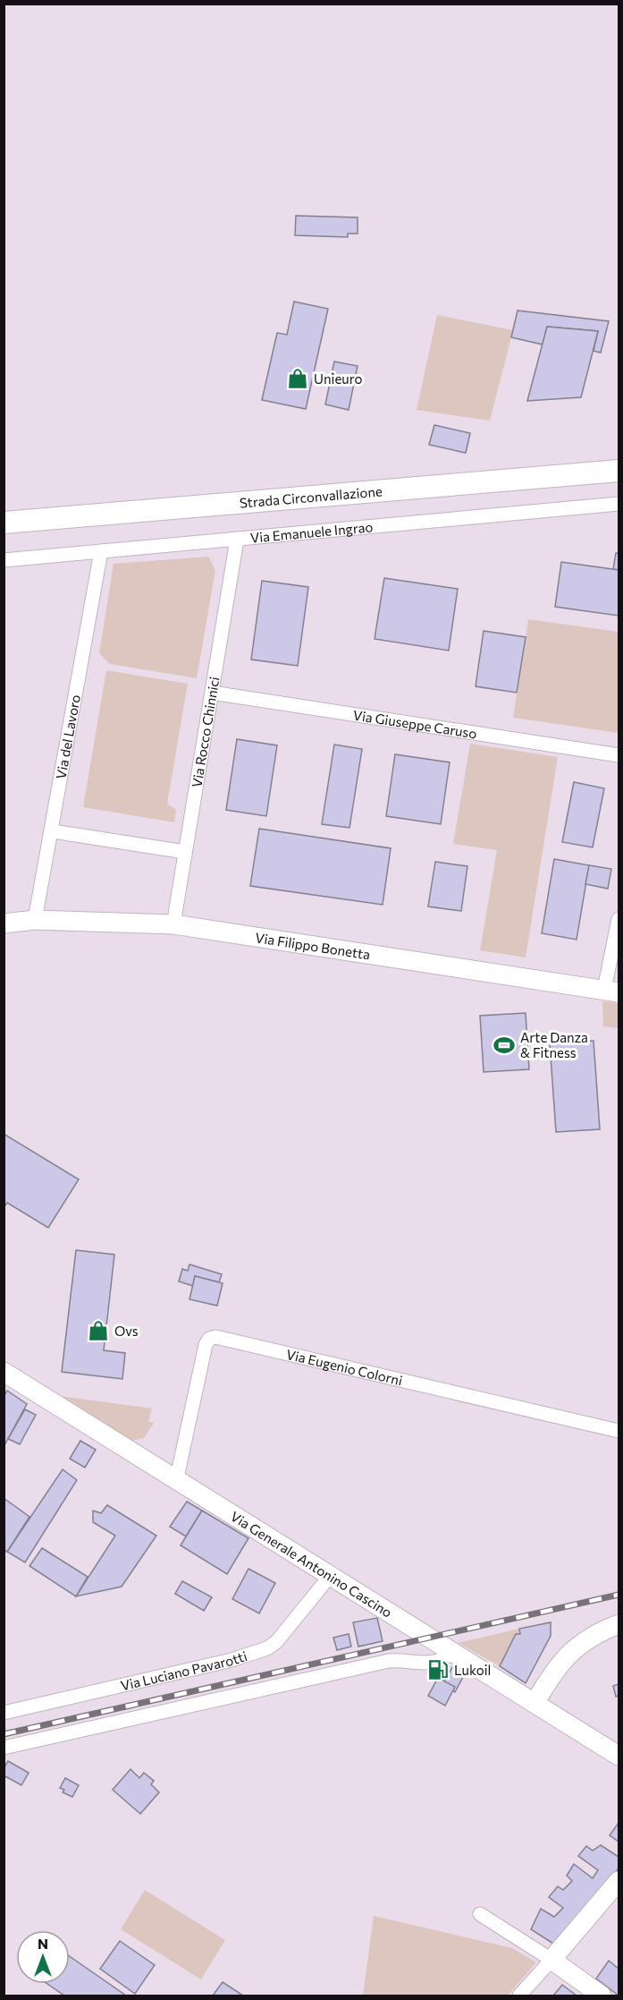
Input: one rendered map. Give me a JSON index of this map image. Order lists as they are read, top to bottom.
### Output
{
  "streets": {
    "main road": ["Strada Circonvallazione"],
    "street": [
      "Via Emanuele Ingrao",
      "Via Giuseppe Caruso",
      "Via Rocco Chinnici",
      "Via del Lavoro",
      "Via Filippo Bonetta",
      "Via Eugenio Colorni",
      "Via Generale Antonino Cascino",
      "Via Luciano Pavarotti"
    ]
  },
  "crossings": [
    ["Via Emanuele Ingrao", "Via Rocco Chinnici"],
    ["Via Emanuele Ingrao", "Via del Lavoro"],
    ["Via Giuseppe Caruso", "Via Rocco Chinnici"],
    ["Via Rocco Chinnici", "Via Filippo Bonetta"],
    ["Via del Lavoro", "Via Filippo Bonetta"],
    ["Via Eugenio Colorni", "Via Generale Antonino Cascino"],
    ["Via Generale Antonino Cascino", "Via Luciano Pavarotti"]
  ],
  "places": {
    "shop": ["Unieuro", "Ovs"],
    "sports": ["Arte Danza & Fitness"],
    "fuel station": ["Lukoil"]
  },
  "north": "top"
}
